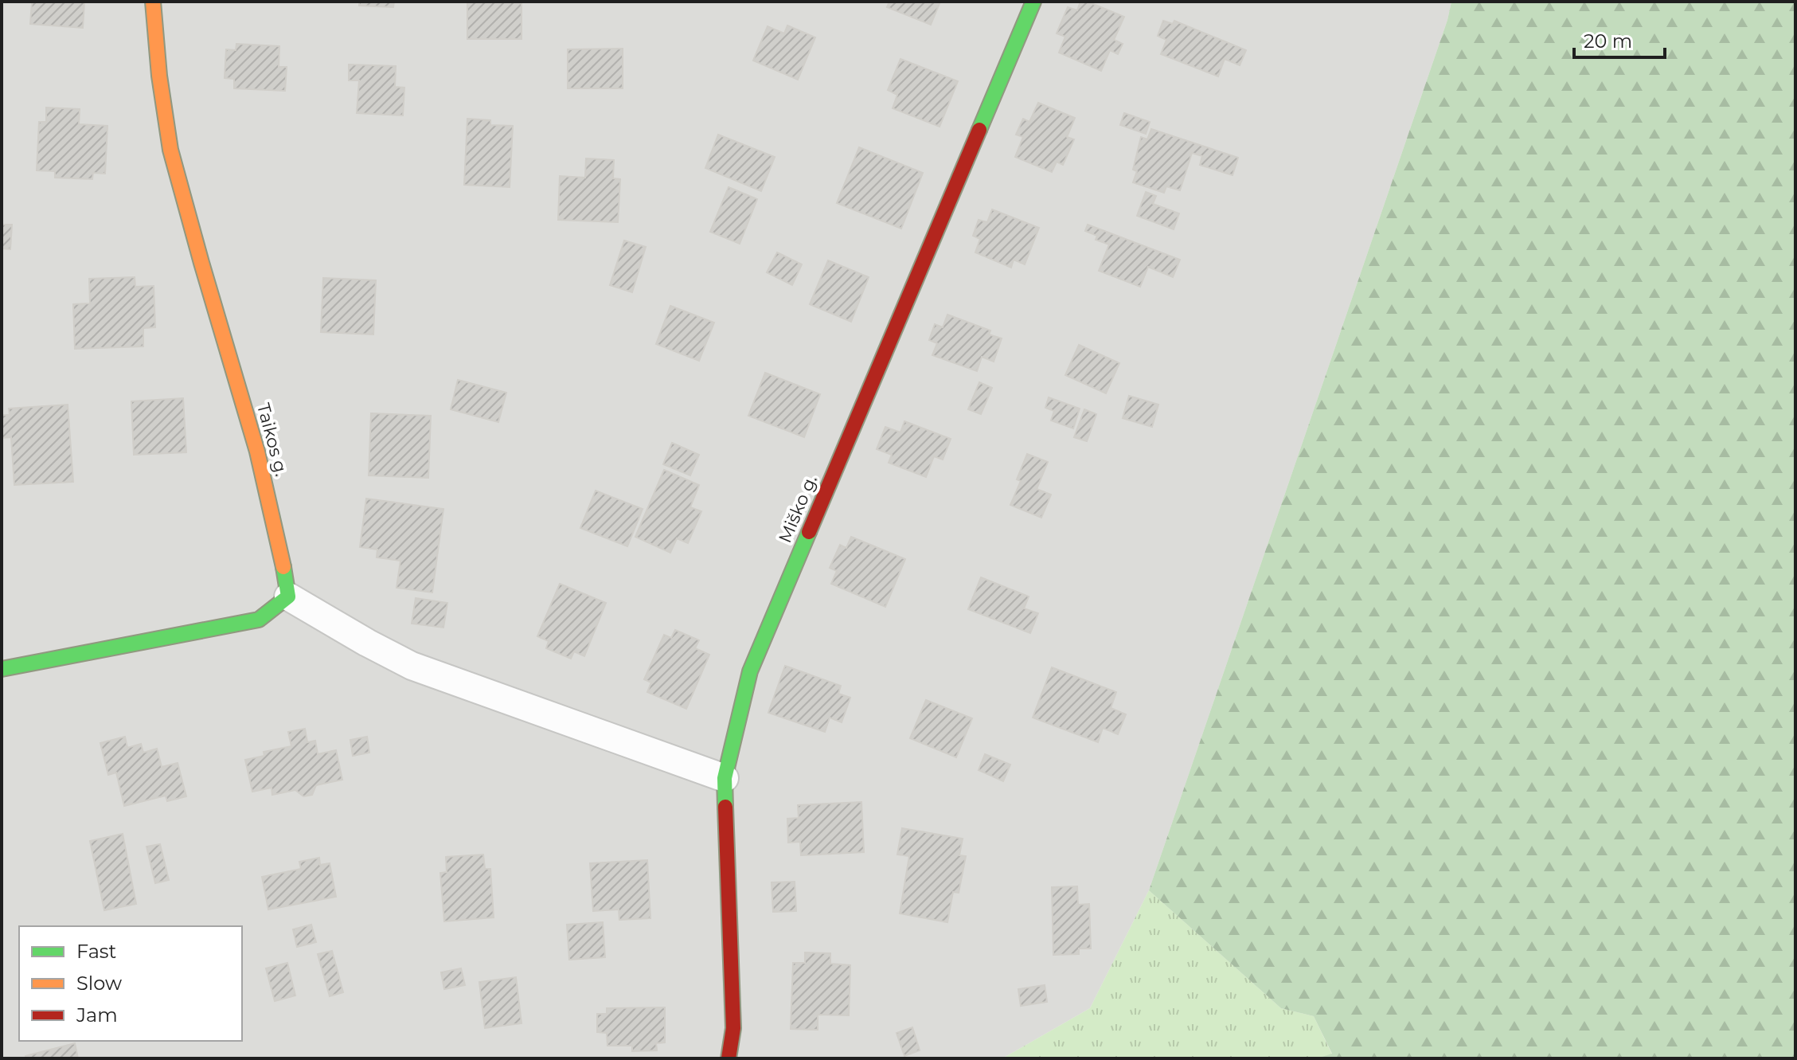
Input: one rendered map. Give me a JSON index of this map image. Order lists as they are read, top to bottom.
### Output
{
  "streets": {
    "street": ["Taikos g.", "Miško g."]
  },
  "legend": ["Fast", "Slow", "Jam"],
  "scale_bar": "20 m"
}
